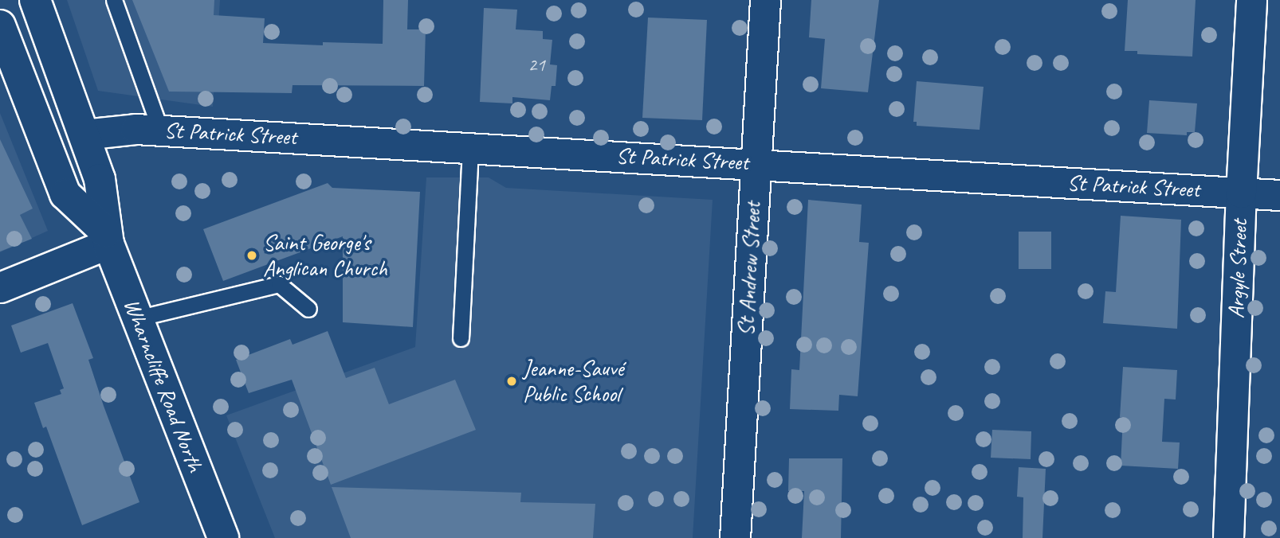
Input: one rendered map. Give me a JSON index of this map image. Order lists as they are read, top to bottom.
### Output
{
  "streets": {
    "main road": ["Wharncliffe Road North"],
    "street": ["St Patrick Street", "St Andrew Street", "Argyle Street"]
  },
  "crossings": [
    ["St Patrick Street", "St Andrew Street"],
    ["St Patrick Street", "Argyle Street"],
    ["St Patrick Street", "Wharncliffe Road North"]
  ],
  "places": ["Saint George's Anglican Church", "Jeanne-Sauvé Public School"],
  "house_numbers": ["21"]
}
